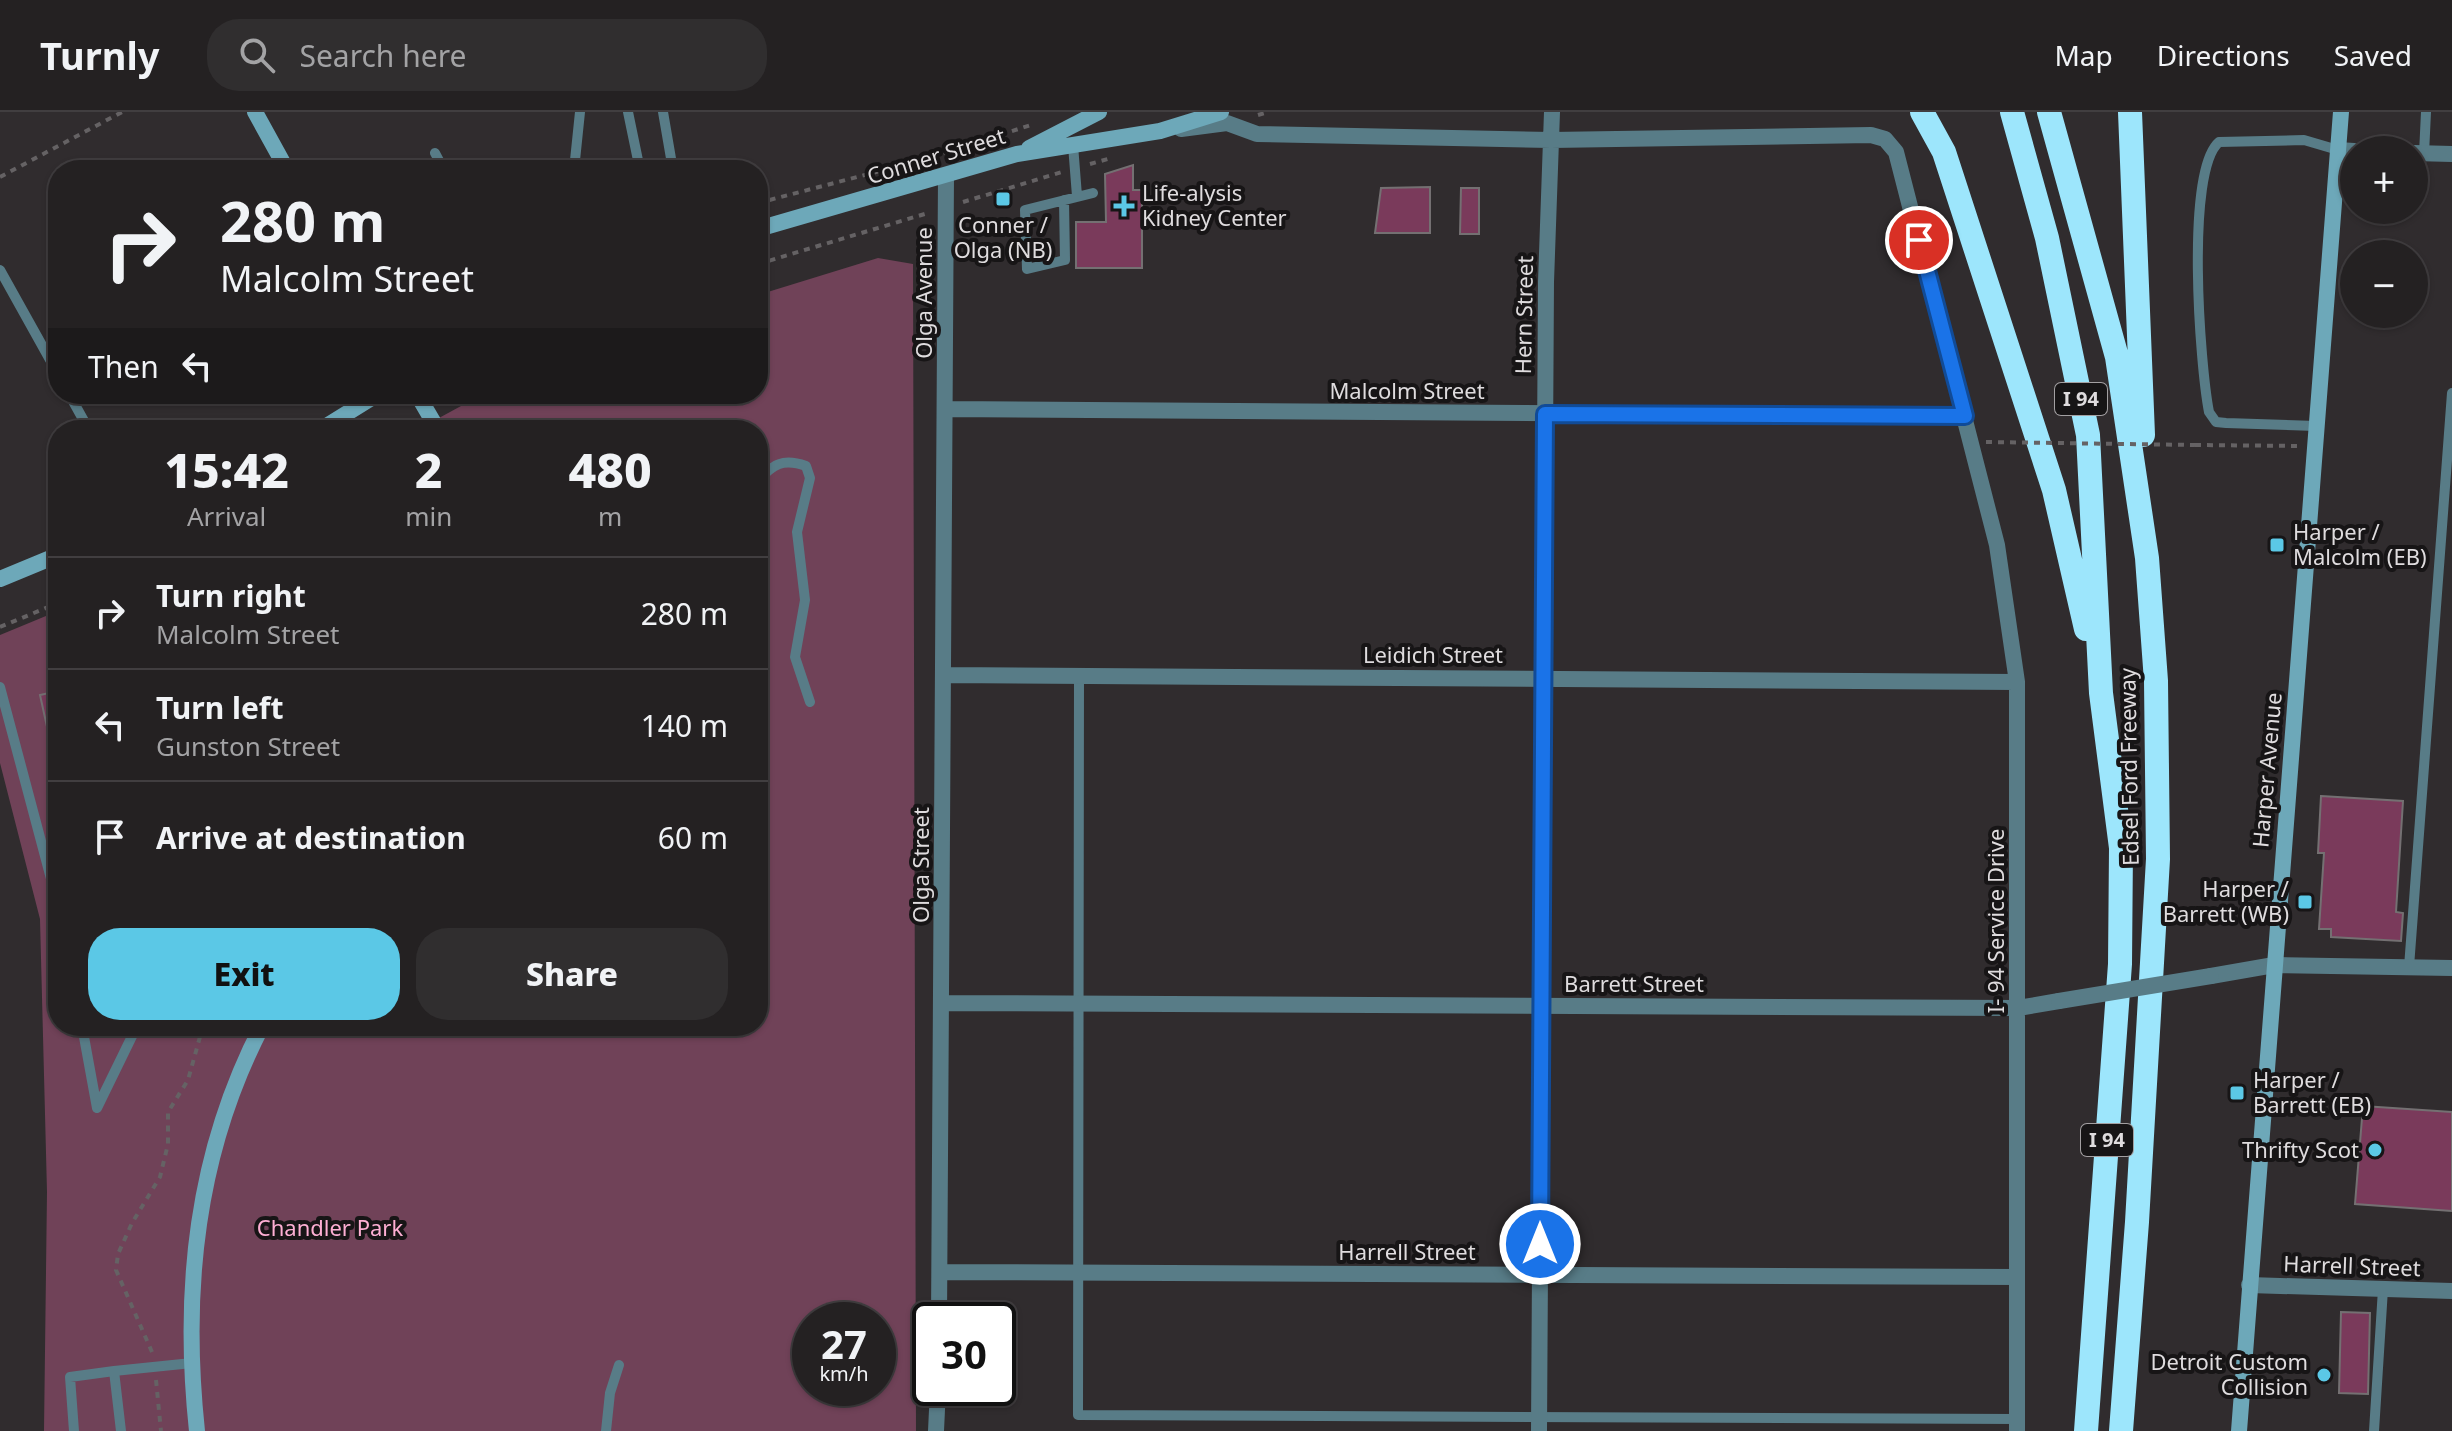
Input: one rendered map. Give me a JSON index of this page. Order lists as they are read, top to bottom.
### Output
{
  "streets": {
    "highway": ["I 94", "Edsel Ford Freeway"],
    "main road": ["Conner Street", "Harper Avenue"],
    "street": [
      "Olga Avenue",
      "Hern Street",
      "Malcolm Street",
      "Leidich Street",
      "Olga Street",
      "I- 94 Service Drive",
      "Barrett Street",
      "Harrell Street"
    ]
  },
  "crossings": [
    ["Conner Street", "Olga Avenue"],
    ["Conner Street", "I- 94 Service Drive"],
    ["Olga Avenue", "Malcolm Street"],
    ["Olga Avenue", "Olga Street"],
    ["Hern Street", "Malcolm Street"],
    ["Hern Street", "Leidich Street"],
    ["Hern Street", "I- 94 Service Drive"],
    ["Hern Street", "Barrett Street"],
    ["Hern Street", "Harrell Street"],
    ["Malcolm Street", "Olga Street"],
    ["Malcolm Street", "I- 94 Service Drive"],
    ["Leidich Street", "Olga Street"],
    ["Leidich Street", "I- 94 Service Drive"],
    ["Harper Avenue", "Barrett Street"],
    ["Harper Avenue", "Harrell Street"],
    ["Olga Street", "Barrett Street"],
    ["Olga Street", "Harrell Street"],
    ["I- 94 Service Drive", "Barrett Street"],
    ["I- 94 Service Drive", "Harrell Street"]
  ],
  "parks": ["Chandler Park"],
  "places": {
    "transit": [
      "Conner / Olga (NB)",
      "Harper / Malcolm (EB)",
      "Harper / Barrett (WB)",
      "Harper / Barrett (EB)"
    ],
    "health": ["Life-alysis Kidney Center"],
    "other": ["Thrifty Scot", "Detroit Custom Collision"]
  },
  "page": {
    "header": "Turnly",
    "search": "Search here",
    "nav": ["Map", "Directions", "Saved"],
    "map_buttons": ["+", "−"],
    "turn": ["280 m", "Malcolm Street"],
    "then": "Then",
    "eta": [
      "15:42",
      "Arrival",
      "2",
      "min",
      "480",
      "m"
    ],
    "list": [
      {
        "name": "Turn right",
        "note": "Malcolm Street",
        "value": "280 m"
      },
      {
        "name": "Turn left",
        "note": "Gunston Street",
        "value": "140 m"
      },
      {
        "name": "Arrive at destination",
        "value": "60 m"
      }
    ],
    "buttons": ["Exit", "Share"],
    "speed": "27 km/h",
    "limit": "30"
  }
}
